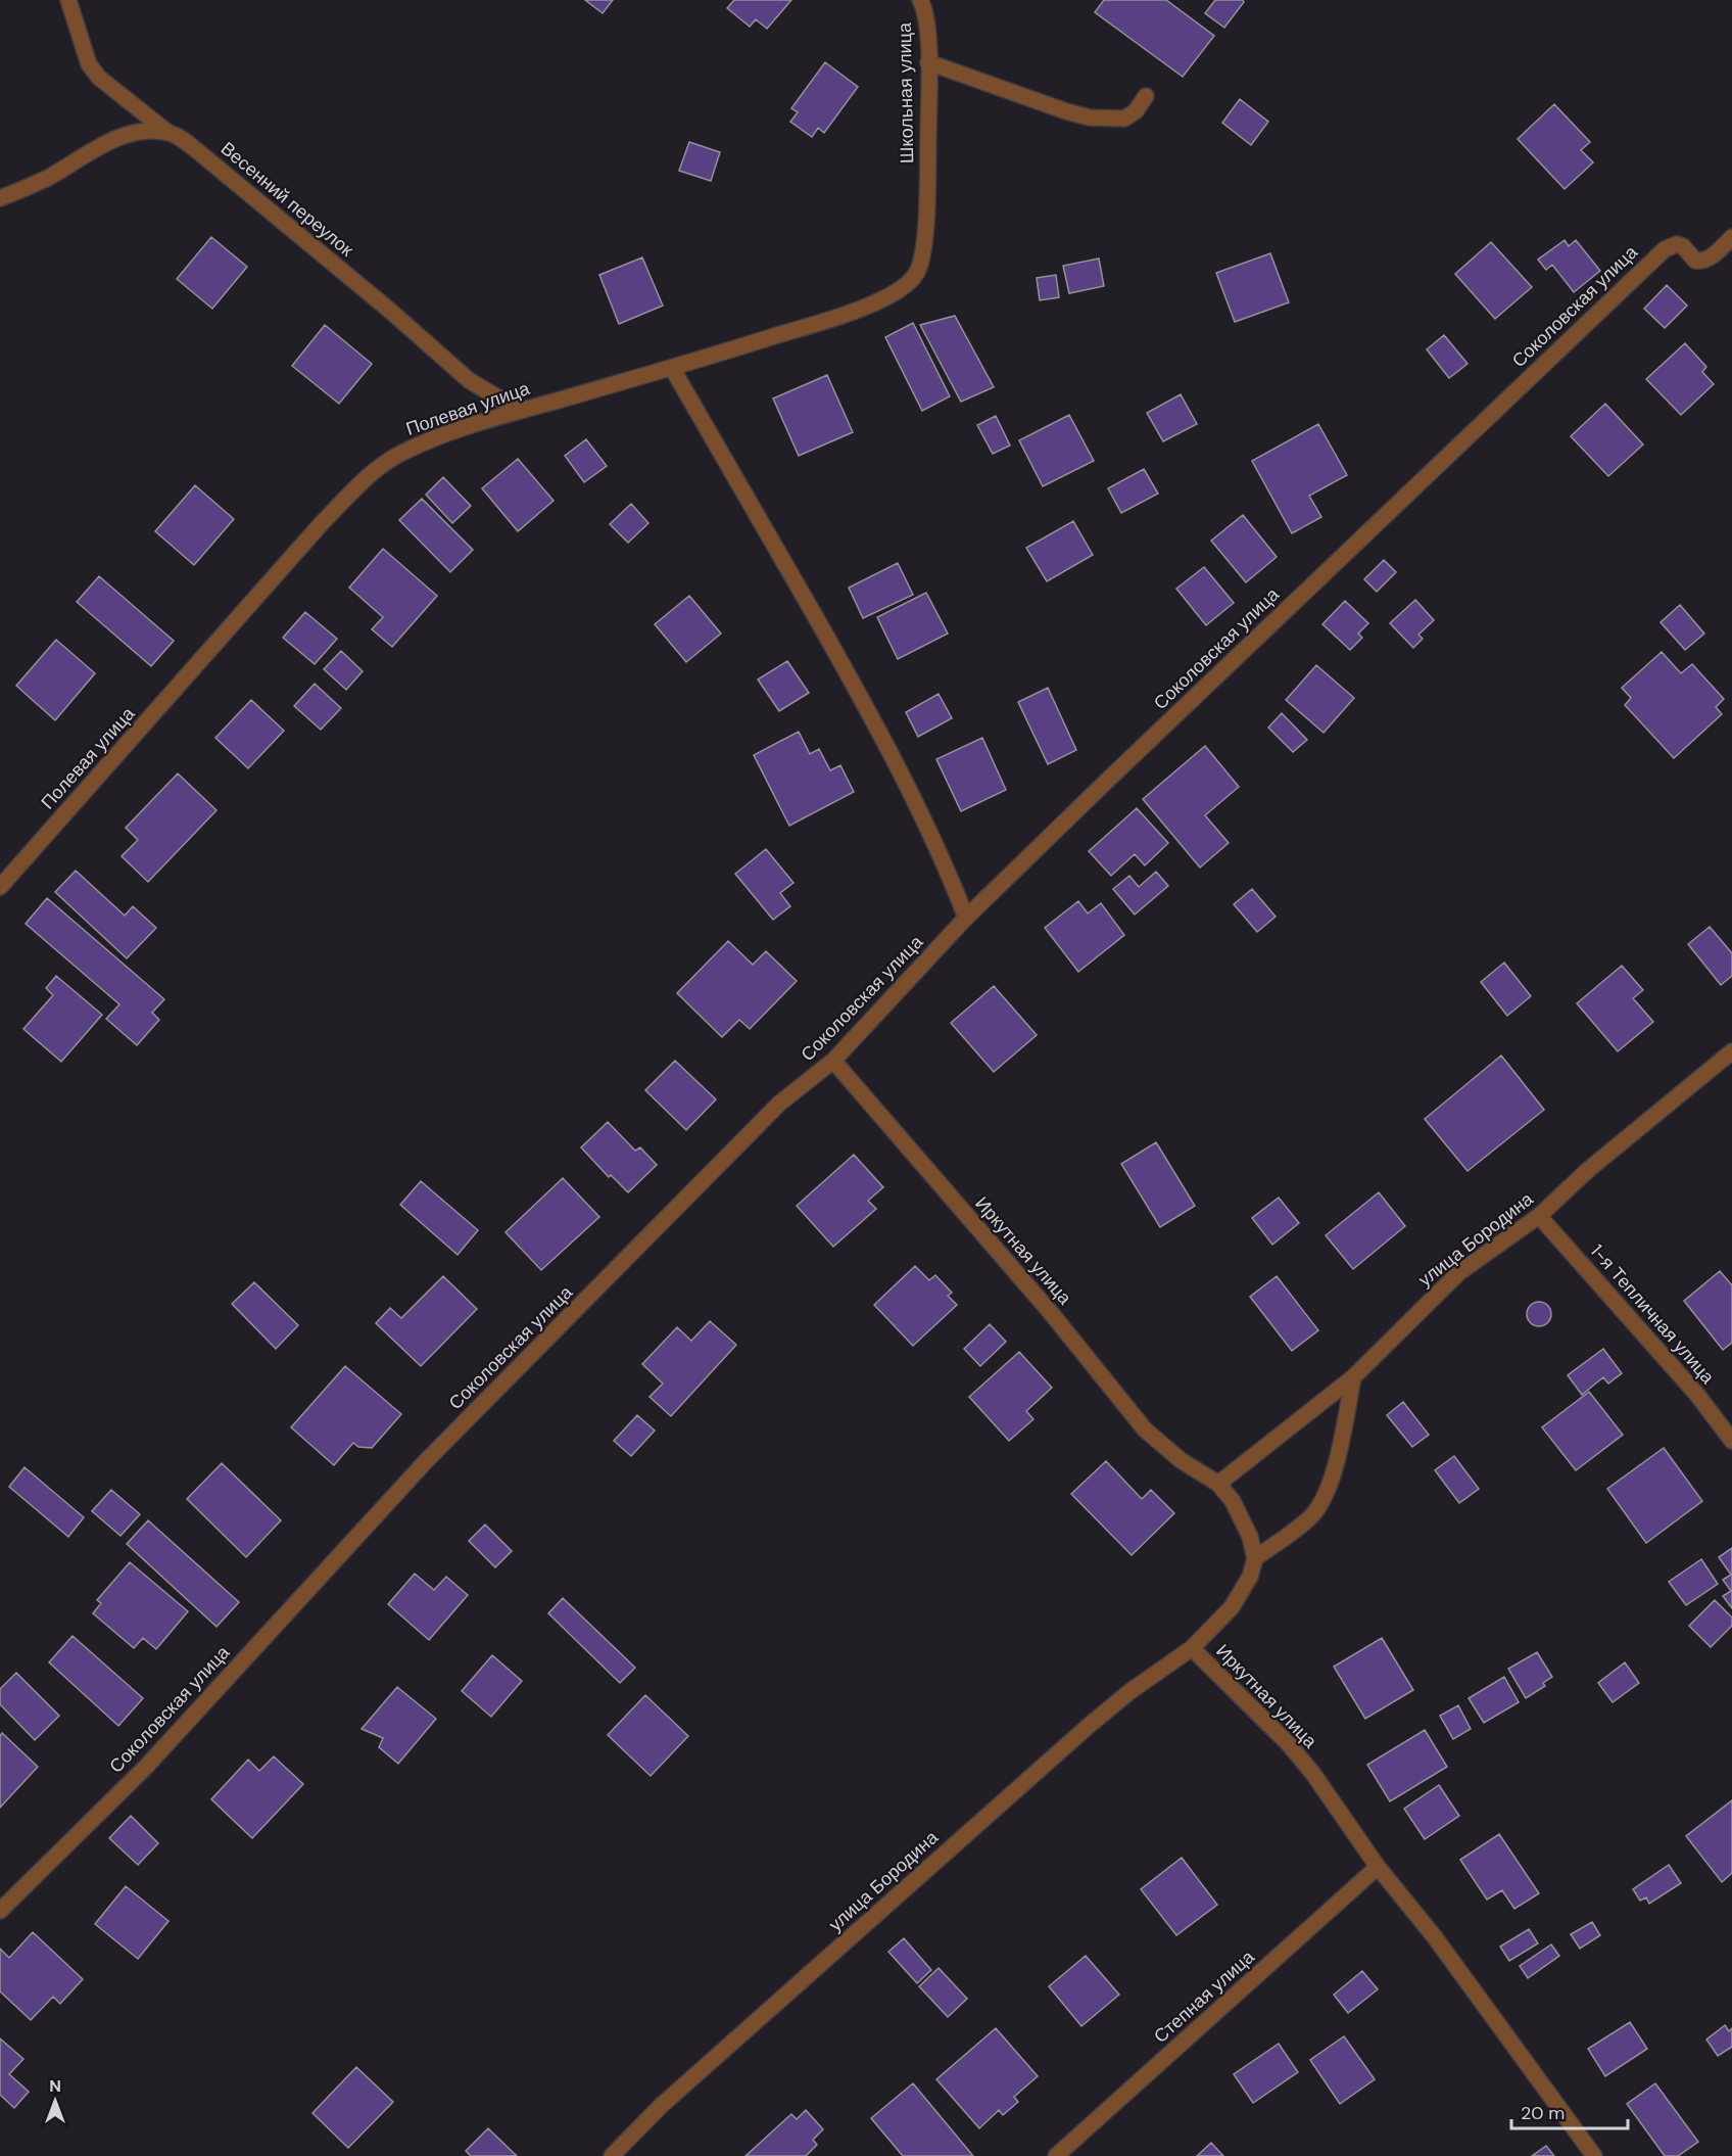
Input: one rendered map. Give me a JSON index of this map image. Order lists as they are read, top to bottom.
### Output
{
  "streets": {
    "street": [
      "Школьная улица",
      "Весенний переулок",
      "Соколовская улица",
      "Полевая улица",
      "улица Бородина",
      "Иркутная улица",
      "1-я Тепличная улица",
      "Степная улица"
    ]
  },
  "crossings": [
    ["Школьная улица", "Полевая улица"],
    ["Весенний переулок", "Полевая улица"],
    ["Соколовская улица", "Иркутная улица"],
    ["улица Бородина", "Иркутная улица"],
    ["улица Бородина", "1-я Тепличная улица"],
    ["Иркутная улица", "Степная улица"]
  ],
  "scale_bar": "20 m",
  "north": "top"
}
